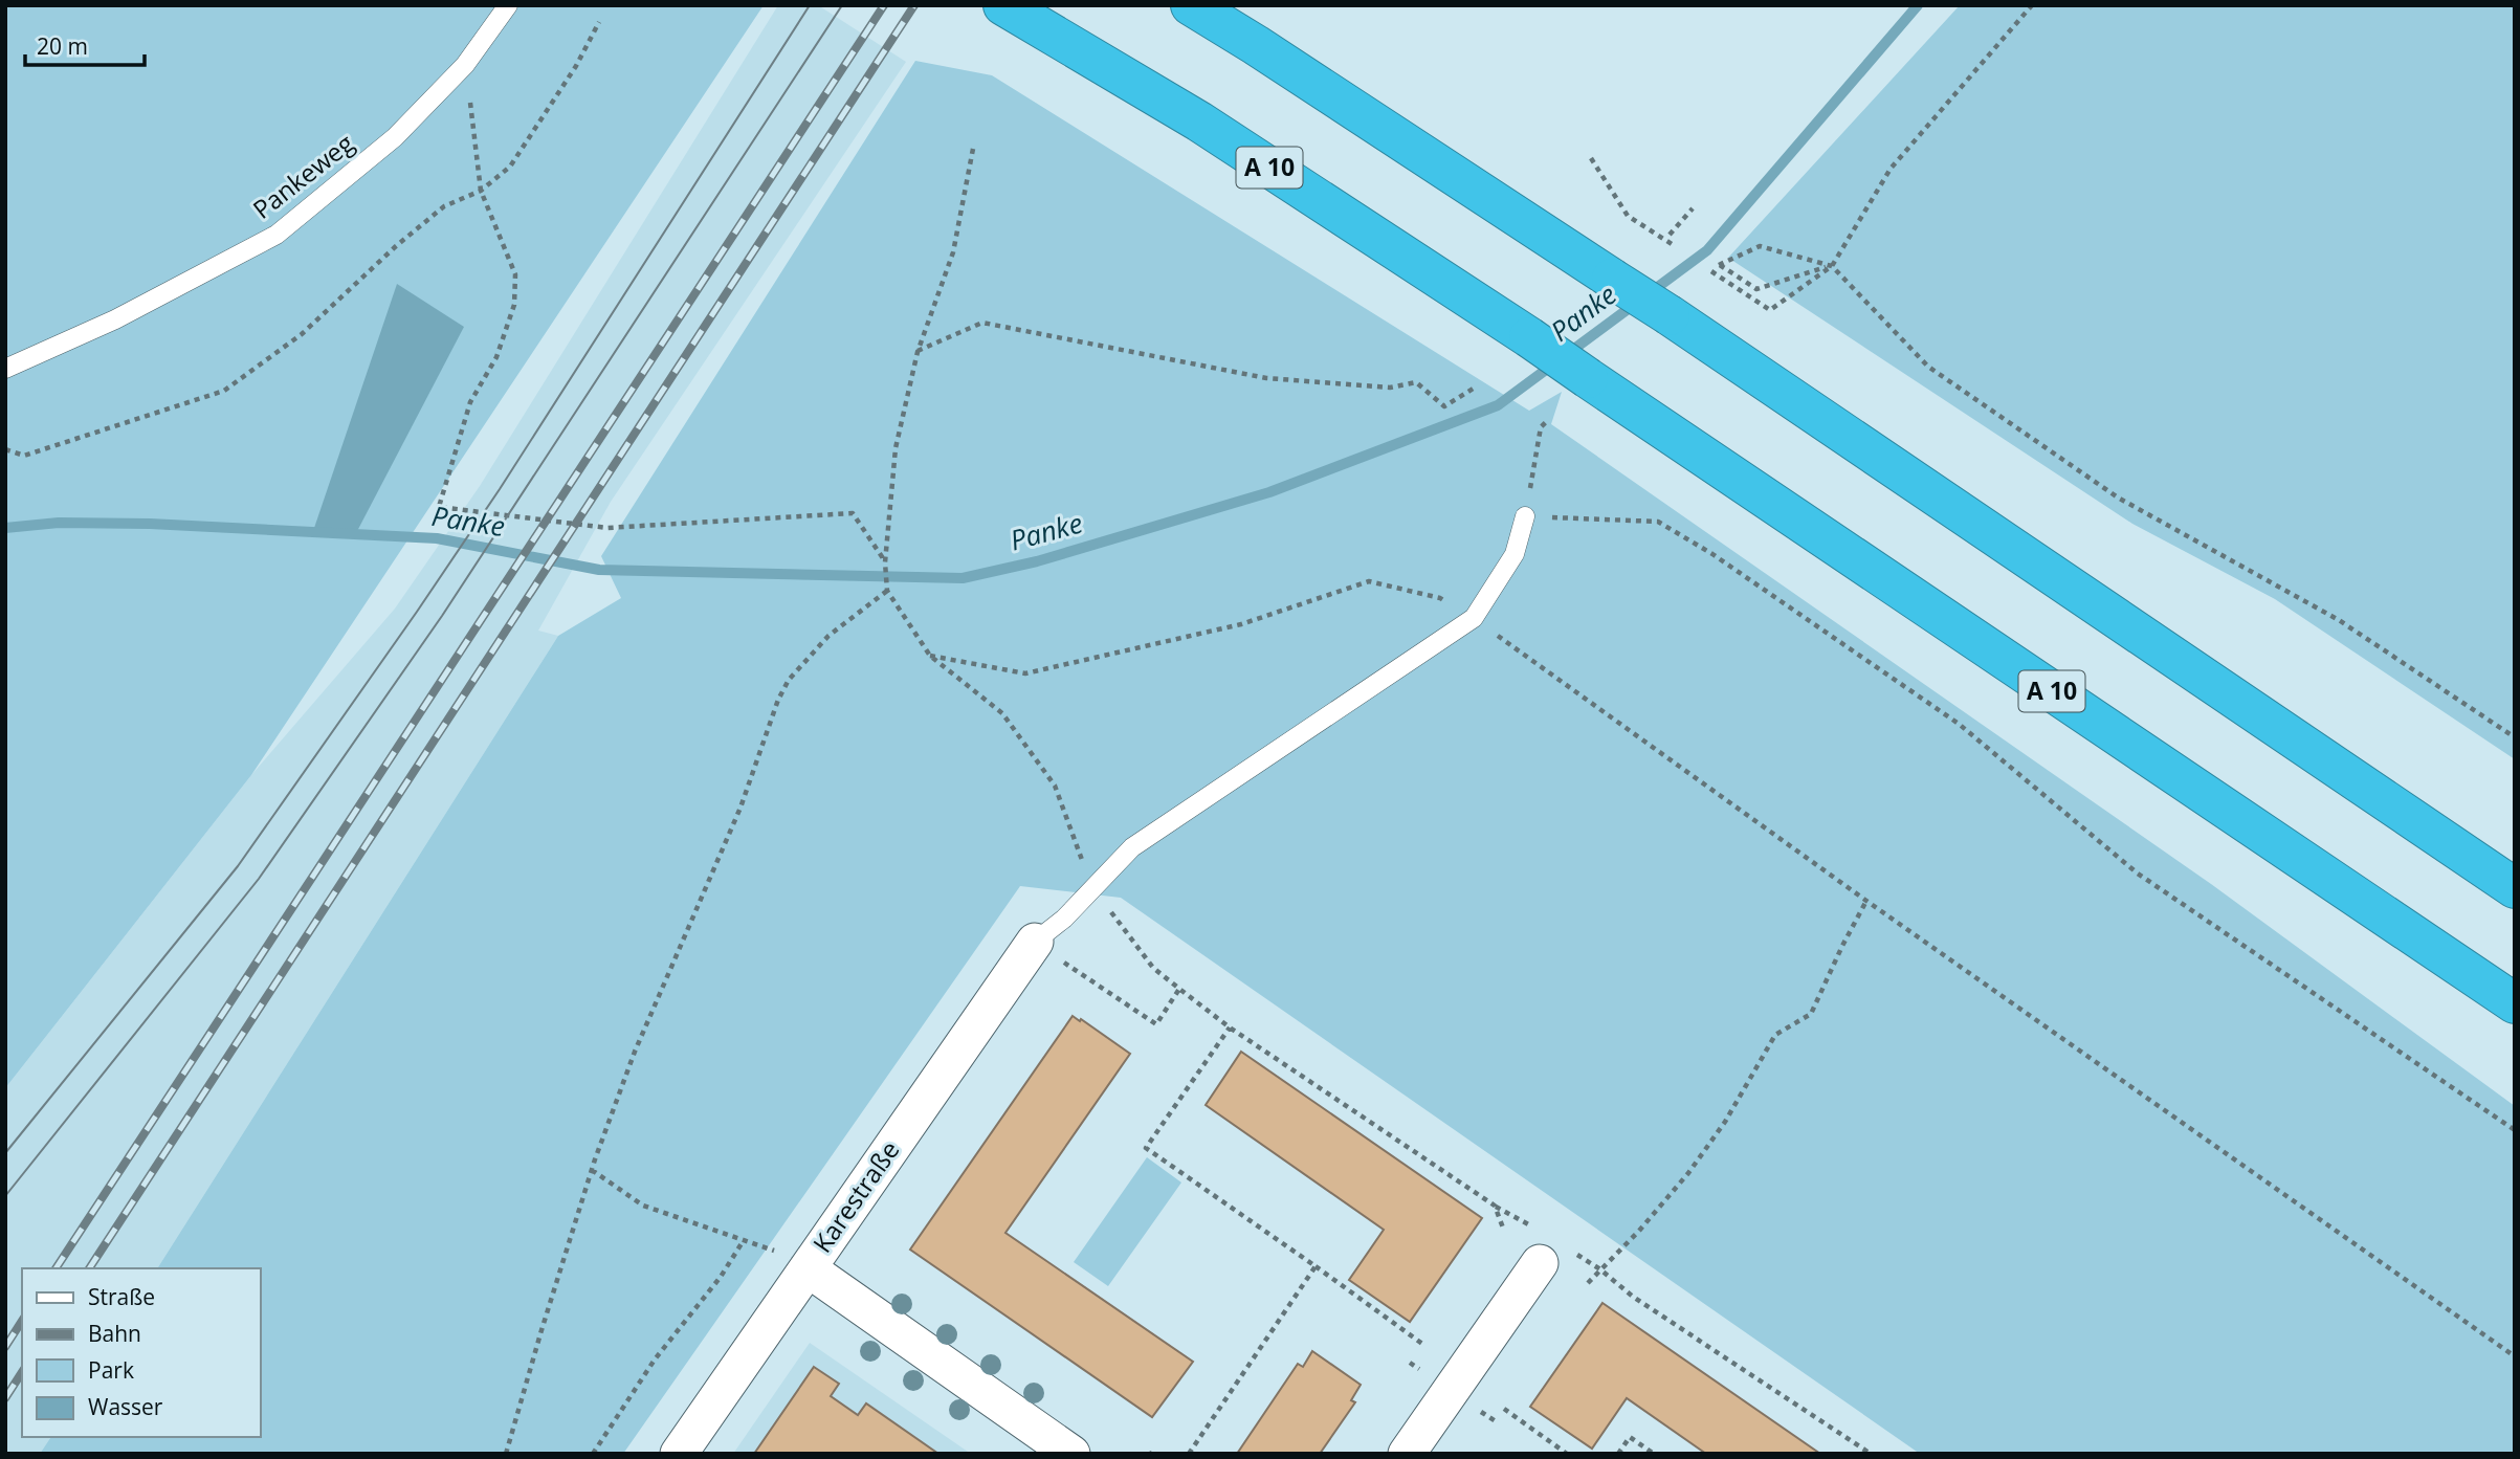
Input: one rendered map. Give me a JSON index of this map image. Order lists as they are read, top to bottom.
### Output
{
  "streets": {
    "highway": ["A 10"],
    "street": ["Karestraße"],
    "lane": ["Pankeweg"]
  },
  "water": ["Panke"],
  "legend": [
    "Straße",
    "Bahn",
    "Park",
    "Wasser"
  ],
  "scale_bar": "20 m"
}
